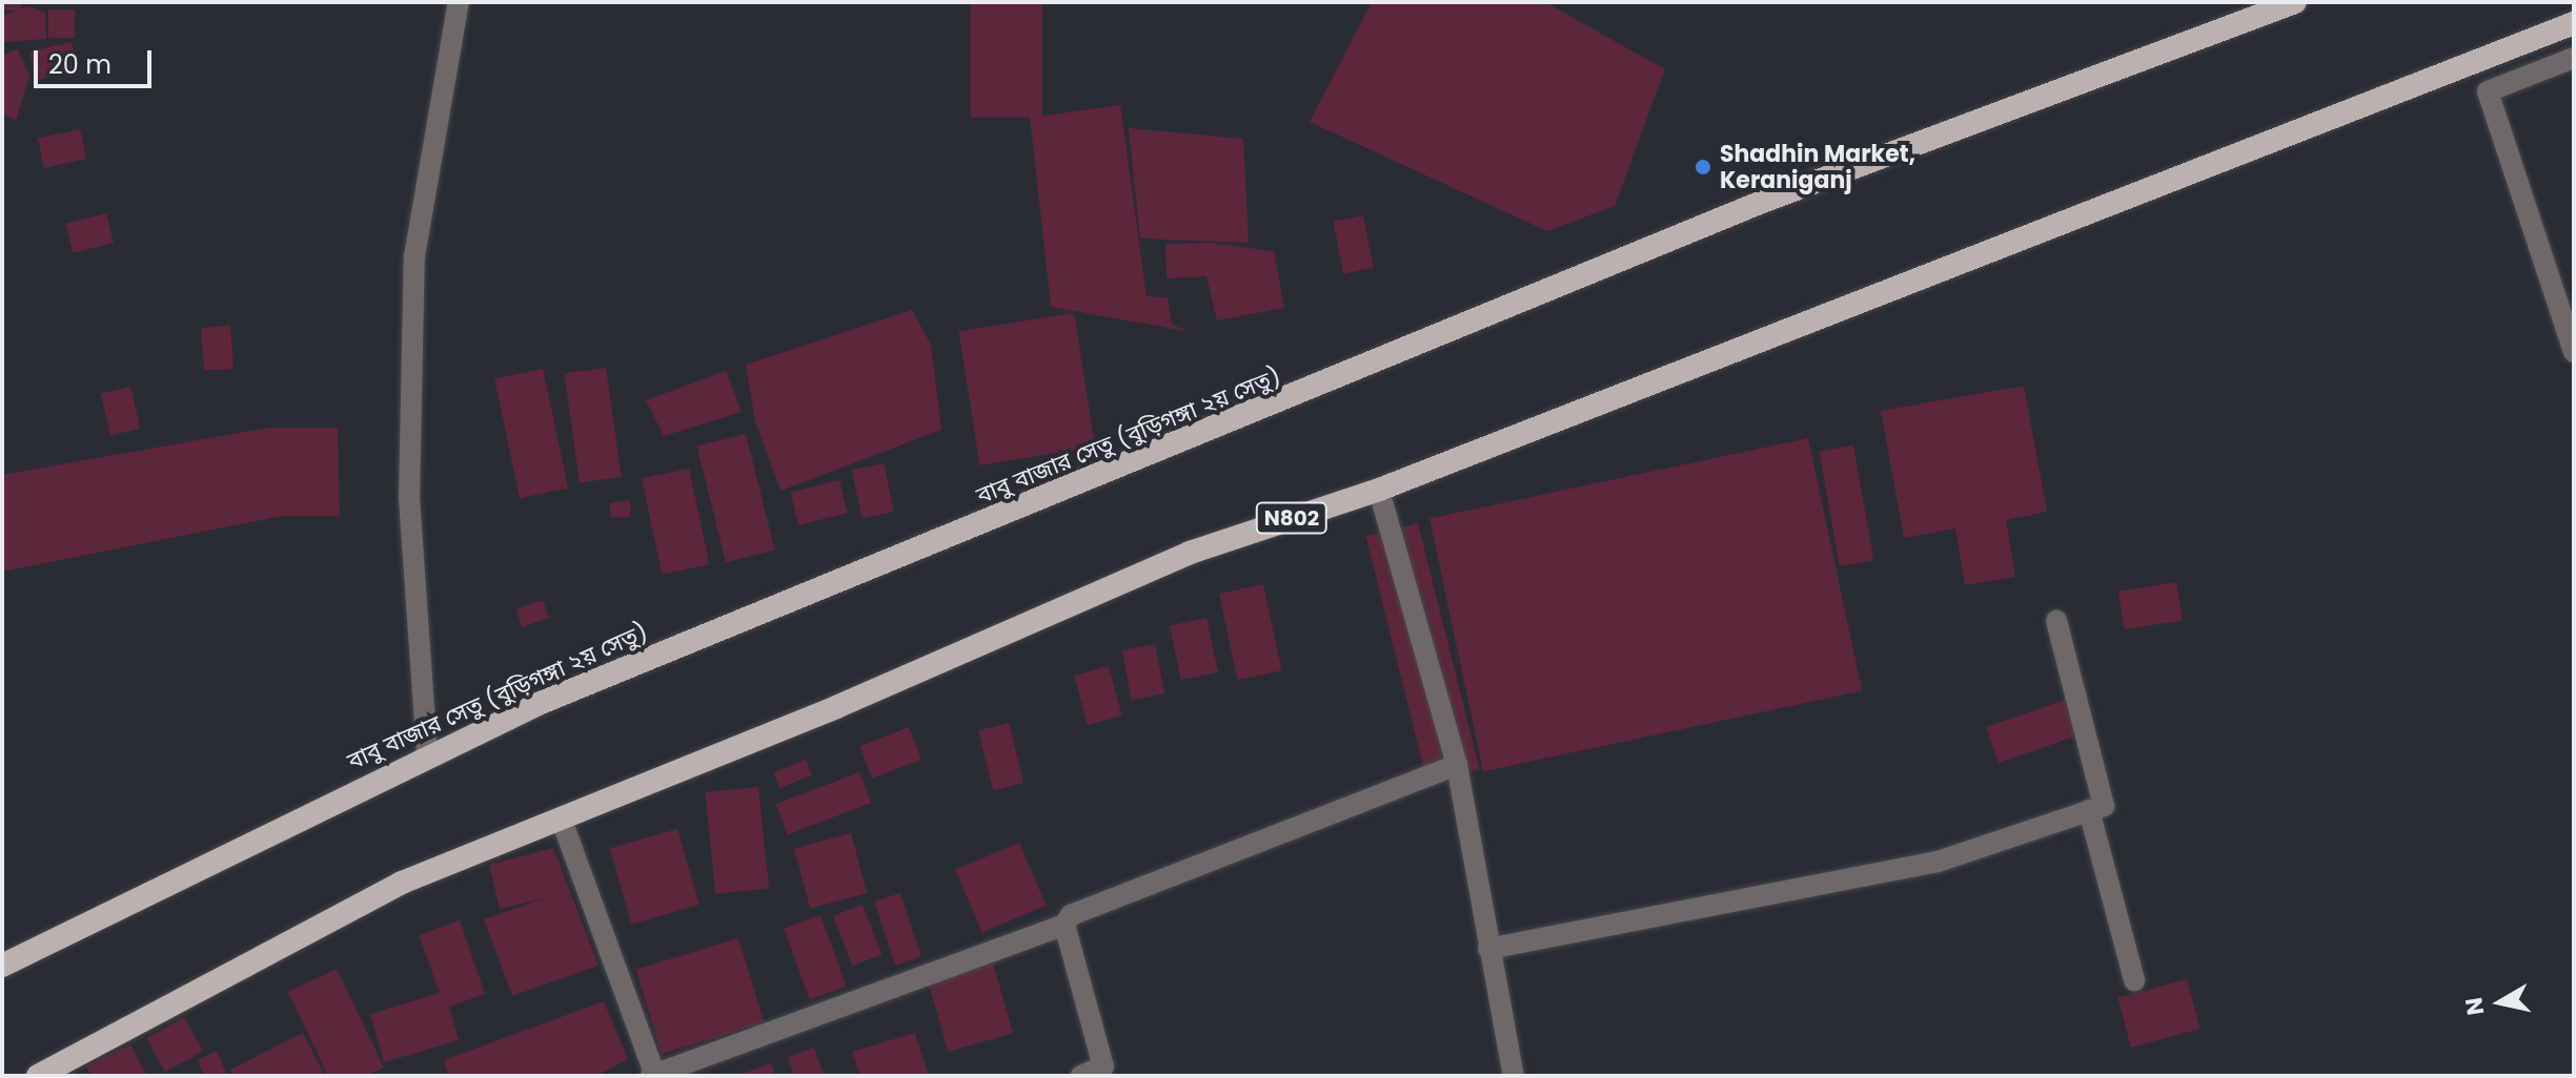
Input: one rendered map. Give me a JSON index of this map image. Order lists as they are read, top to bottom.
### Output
{
  "streets": {
    "highway": ["বাবু বাজার সেতু (বুড়িগঙ্গা ২য় সেতু)", "N802"]
  },
  "places": ["Shadhin Market, Keraniganj"],
  "scale_bar": "20 m",
  "north": "left"
}
